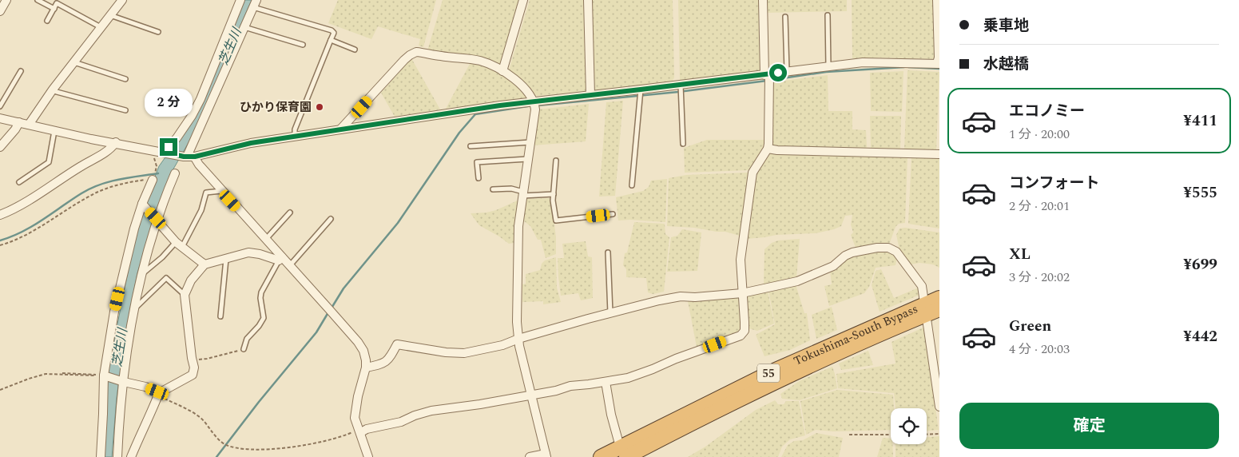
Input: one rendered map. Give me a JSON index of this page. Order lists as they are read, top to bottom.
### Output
{
  "streets": {
    "highway": ["Tokushima-South Bypass", "55"]
  },
  "water": ["芝生川"],
  "places": ["ひかり保育園"],
  "page": {
    "banner": ["乗車地", "水越橋"],
    "list": [
      {
        "name": "エコノミー",
        "note": "1 分 · 20:00",
        "value": "¥411"
      },
      {
        "name": "コンフォート",
        "note": "2 分 · 20:01",
        "value": "¥555"
      },
      {
        "name": "XL",
        "note": "3 分 · 20:02",
        "value": "¥699"
      },
      {
        "name": "Green",
        "note": "4 分 · 20:03",
        "value": "¥442"
      }
    ],
    "bubble": "2 分",
    "buttons": "確定"
  }
}
